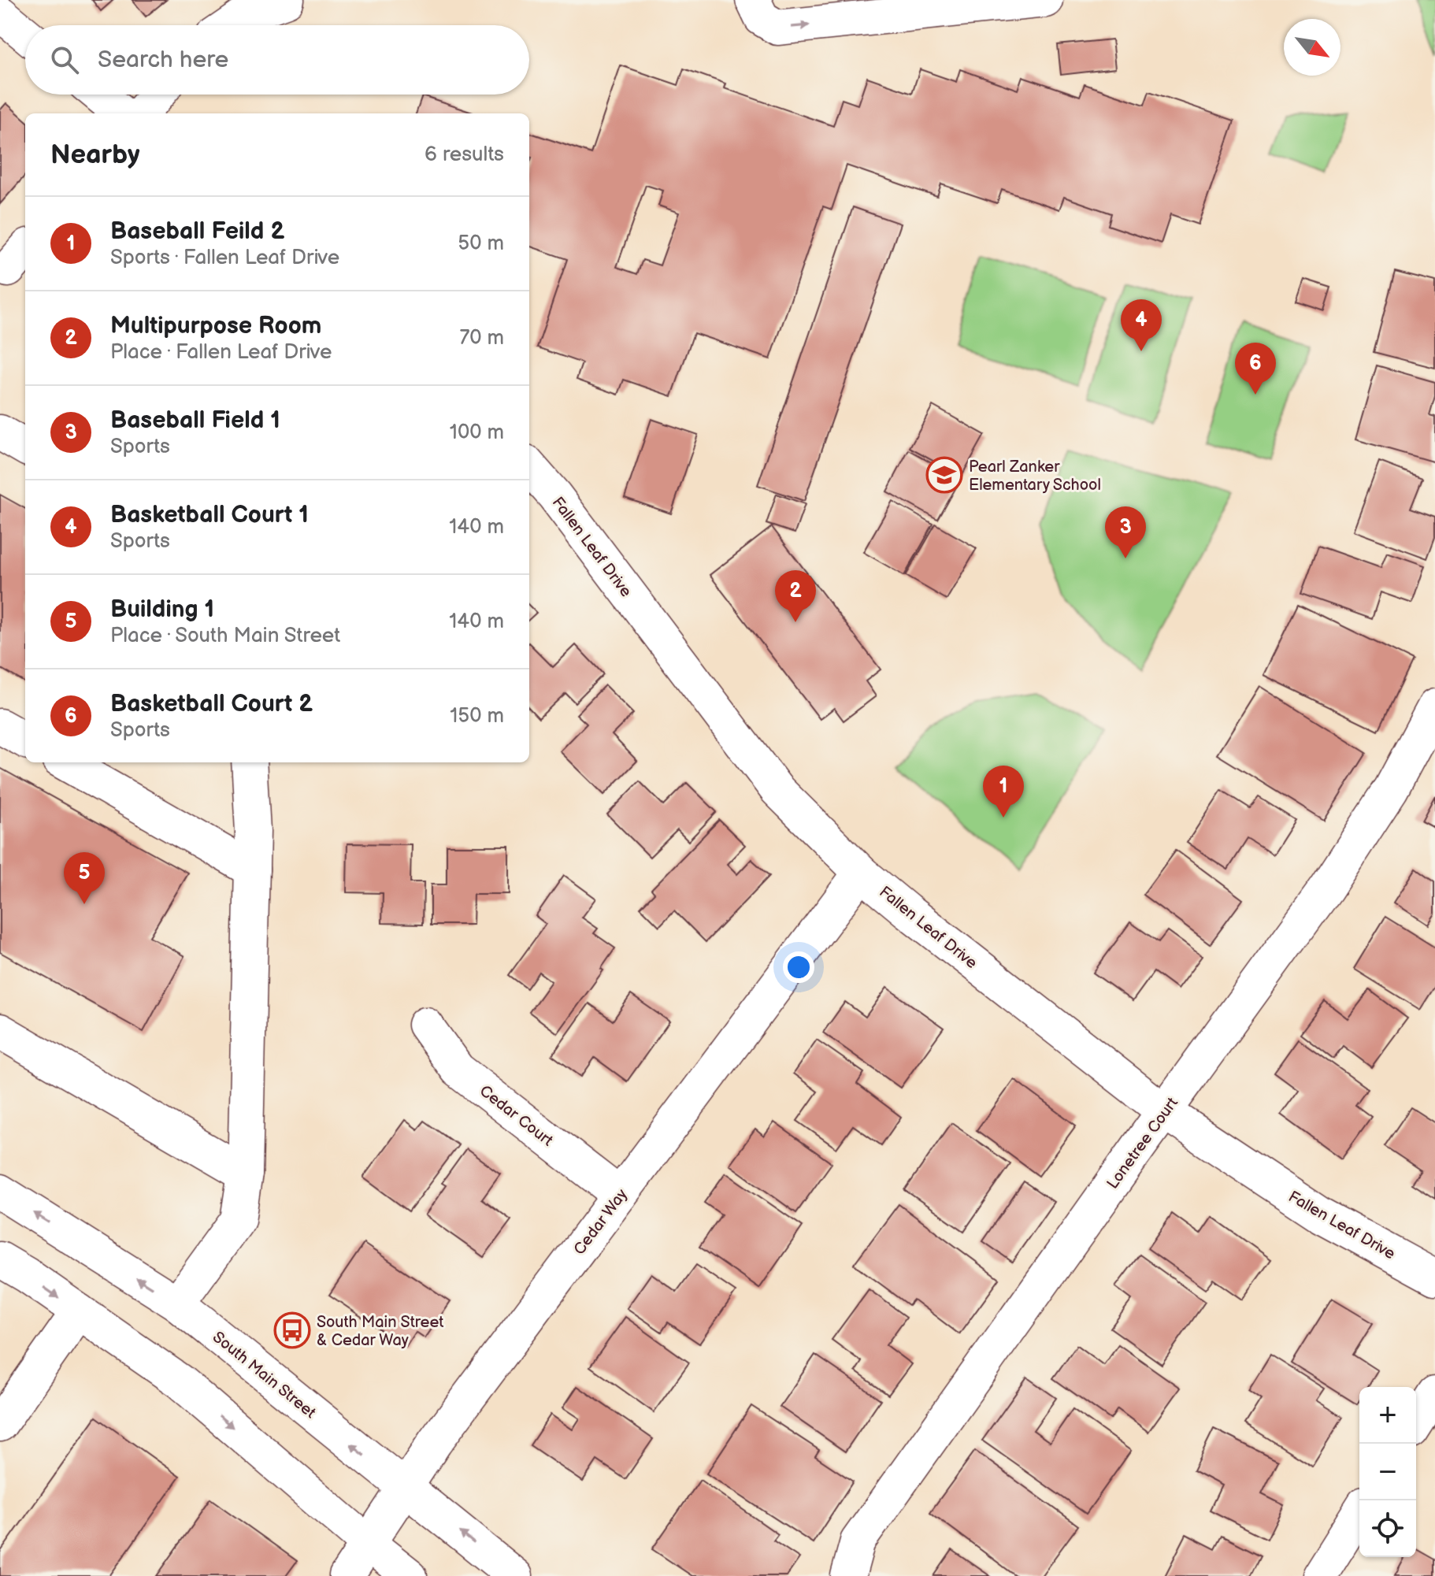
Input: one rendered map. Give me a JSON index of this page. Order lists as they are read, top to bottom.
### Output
{
  "streets": {
    "street": [
      "Fallen Leaf Drive",
      "Cedar Court",
      "Lonetree Court",
      "Cedar Way",
      "South Main Street"
    ]
  },
  "crossings": [
    ["Fallen Leaf Drive", "Lonetree Court"],
    ["Fallen Leaf Drive", "Cedar Way"],
    ["Cedar Court", "Cedar Way"],
    ["Cedar Way", "South Main Street"]
  ],
  "places": {
    "school or university": ["Pearl Zanker Elementary School"],
    "bus stop": ["South Main Street & Cedar Way"]
  },
  "north": "bottom right",
  "page": {
    "search": "Search here",
    "heading": ["Nearby", "6 results"],
    "list": [
      {
        "mark": "1",
        "name": "Baseball Feild 2",
        "note": "Sports · Fallen Leaf Drive",
        "value": "50 m"
      },
      {
        "mark": "2",
        "name": "Multipurpose Room",
        "note": "Place · Fallen Leaf Drive",
        "value": "70 m"
      },
      {
        "mark": "3",
        "name": "Baseball Field 1",
        "note": "Sports",
        "value": "100 m"
      },
      {
        "mark": "4",
        "name": "Basketball Court 1",
        "note": "Sports",
        "value": "140 m"
      },
      {
        "mark": "5",
        "name": "Building 1",
        "note": "Place · South Main Street",
        "value": "140 m"
      },
      {
        "mark": "6",
        "name": "Basketball Court 2",
        "note": "Sports",
        "value": "150 m"
      }
    ],
    "pins": [
      "4",
      "6",
      "3",
      "2",
      "1",
      "5"
    ],
    "map_buttons": ["+", "−"]
  }
}
